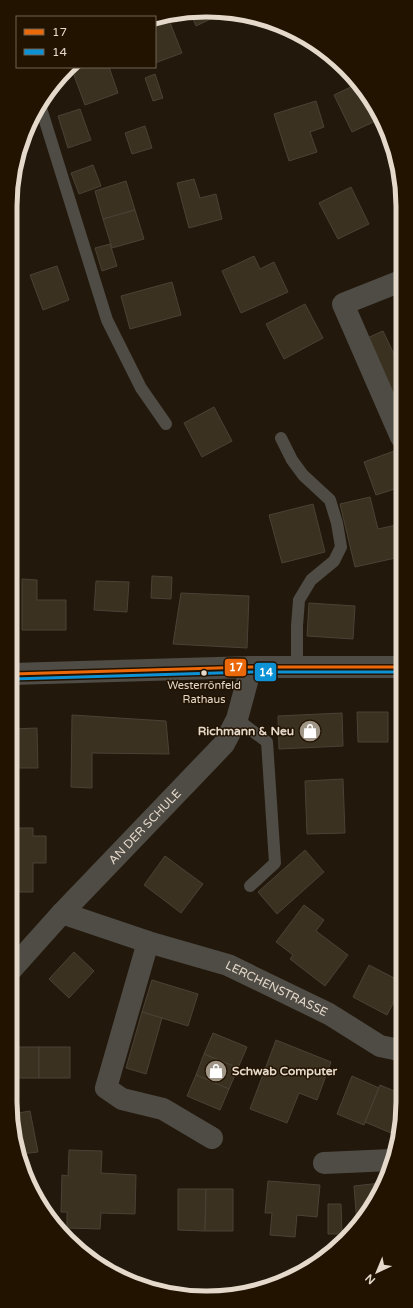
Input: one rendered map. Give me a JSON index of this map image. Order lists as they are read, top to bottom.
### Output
{
  "streets": {
    "street": ["AN DER SCHULE", "LERCHENSTRASSE"]
  },
  "crossings": [
    ["AN DER SCHULE", "LERCHENSTRASSE"]
  ],
  "places": {
    "other": ["Westerrönfeld Rathaus"],
    "shop": ["Richmann & Neu", "Schwab Computer"]
  },
  "lines": ["transit line 17", "transit line 14"],
  "legend": ["17", "14"],
  "north": "bottom left"
}
